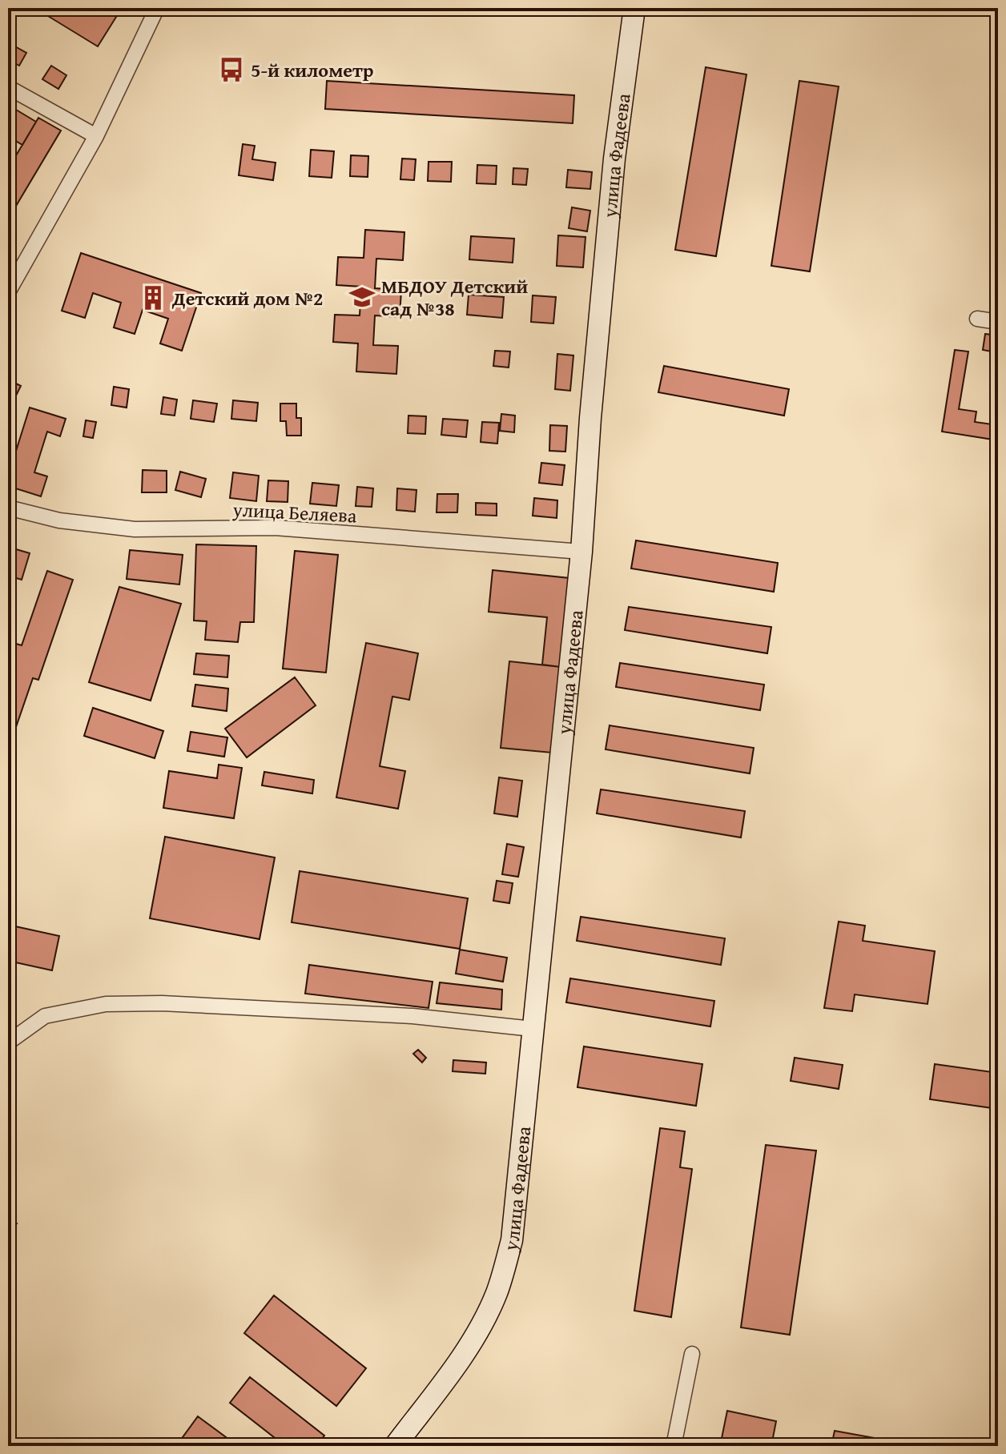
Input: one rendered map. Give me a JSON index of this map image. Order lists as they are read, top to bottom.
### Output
{
  "streets": {
    "main road": ["улица Фадеева"],
    "street": ["улица Беляева"]
  },
  "crossings": [
    ["улица Фадеева", "улица Беляева"]
  ],
  "places": {
    "bus stop": ["5-й километр"],
    "school or university": ["МБДОУ Детский сад №38"],
    "building": ["Детский дом №2"]
  }
}
